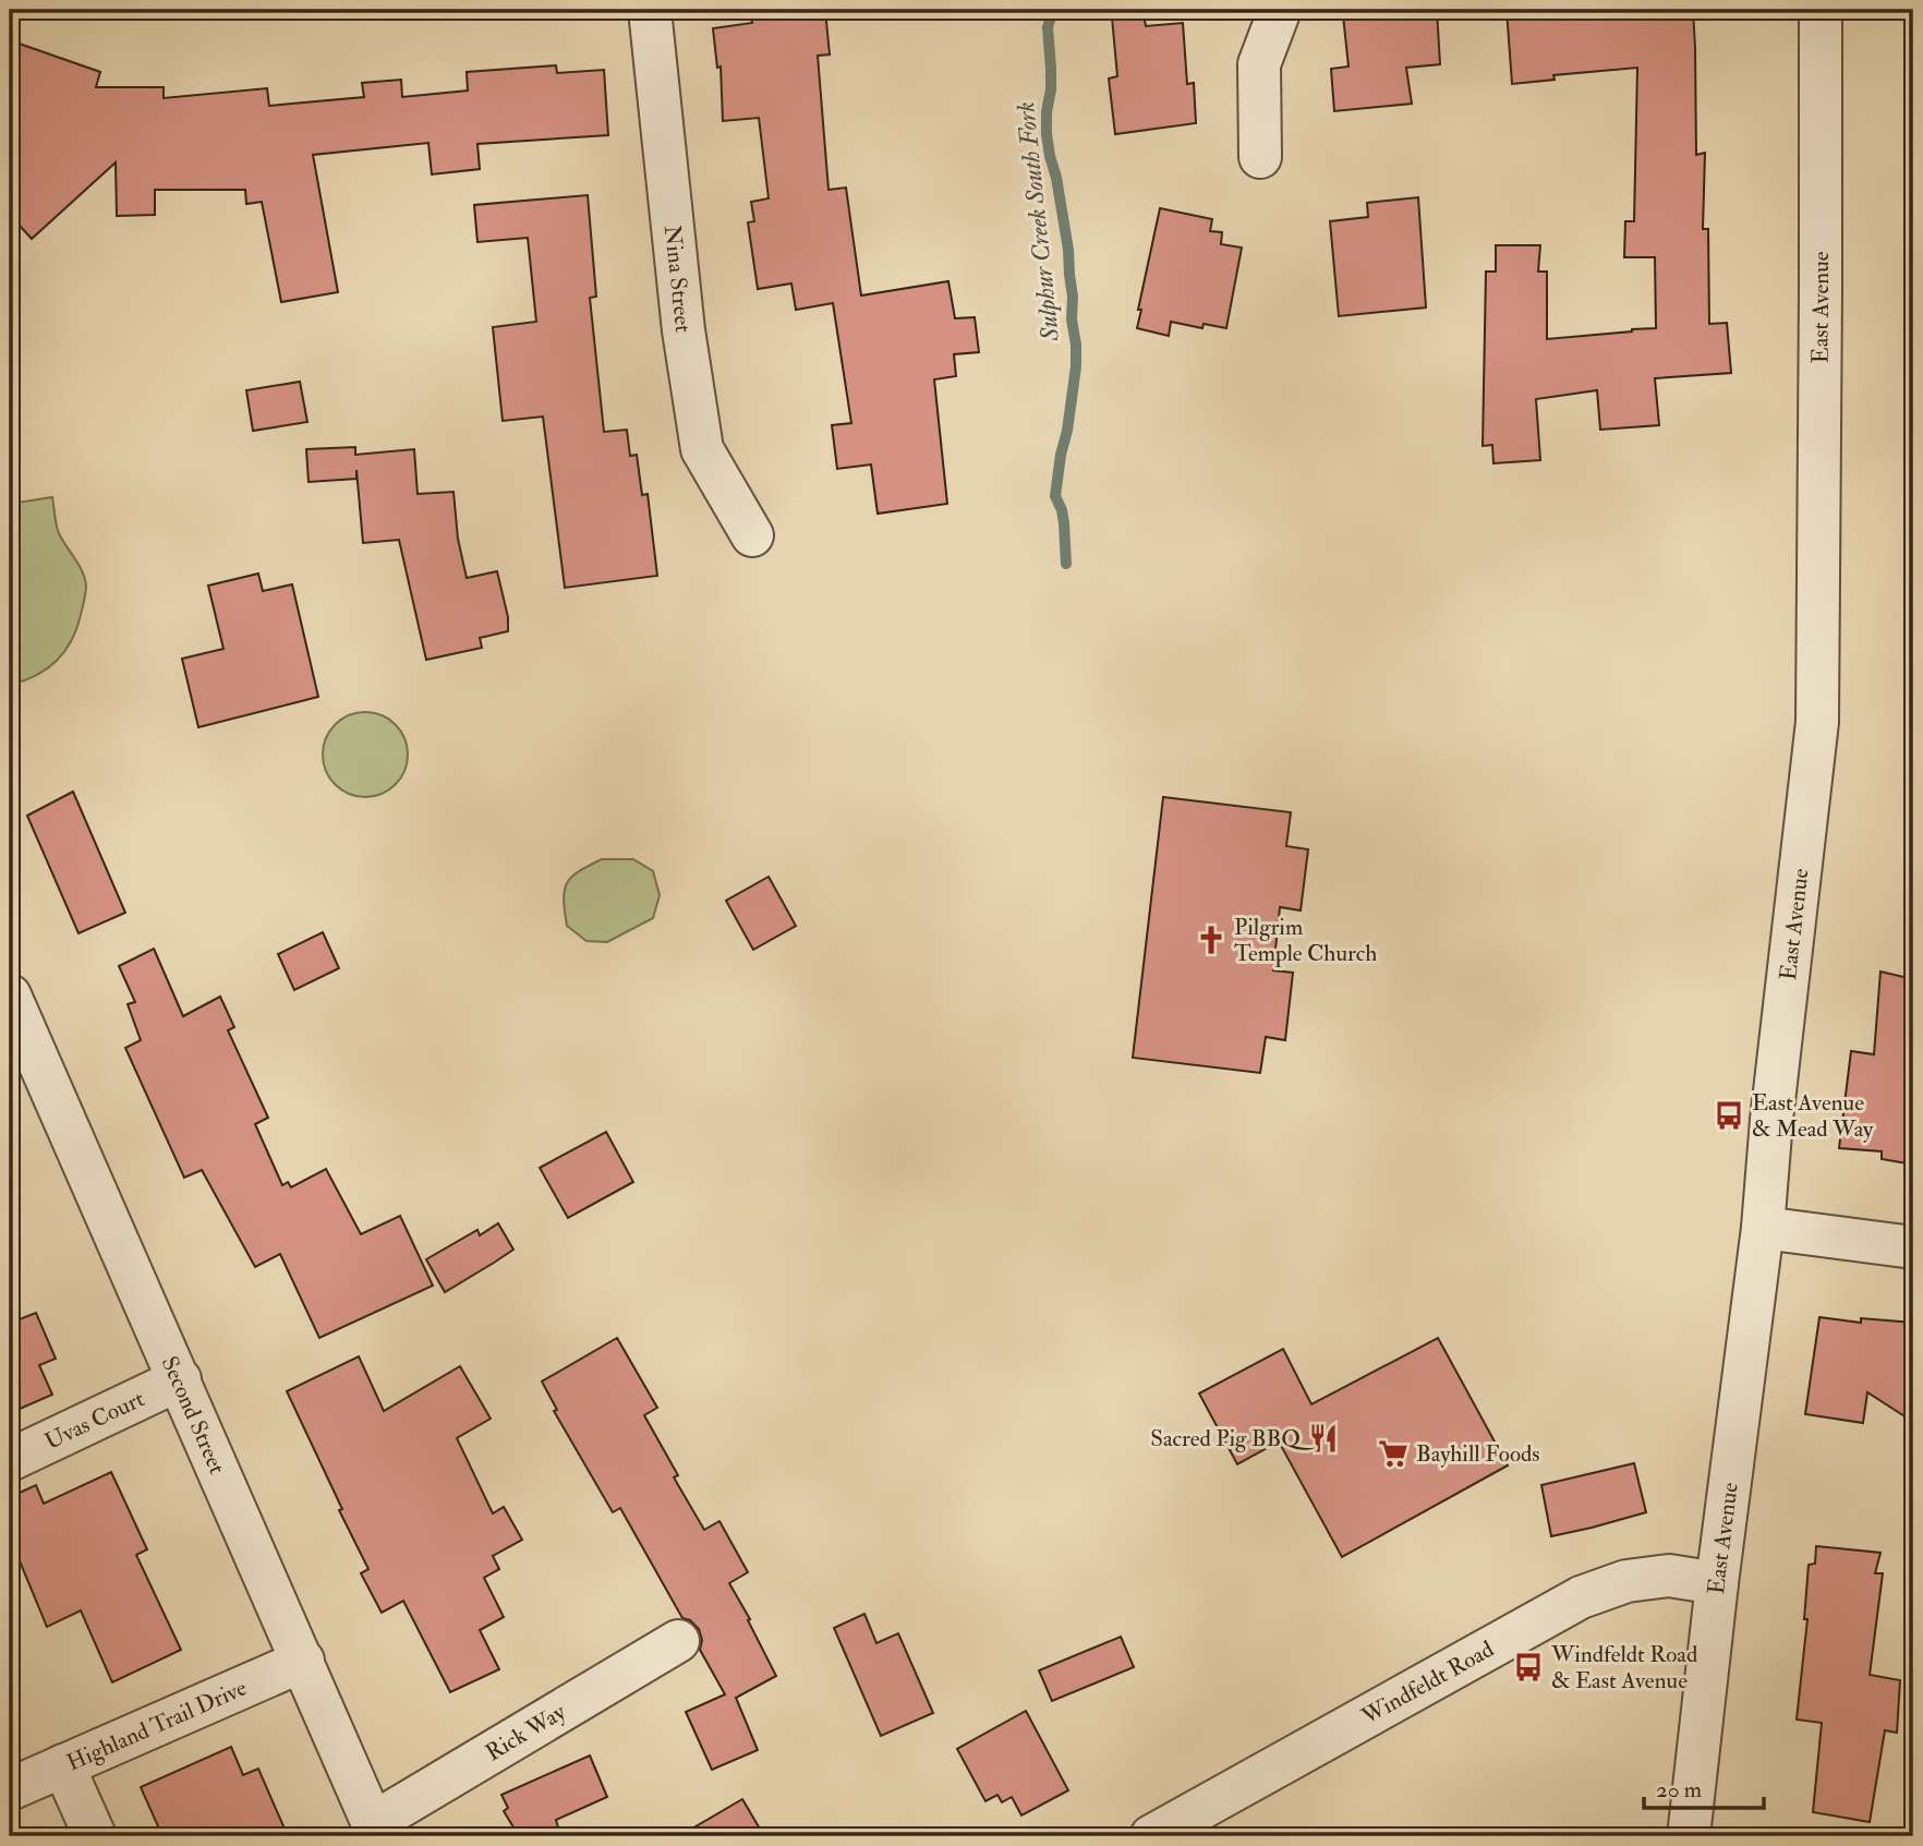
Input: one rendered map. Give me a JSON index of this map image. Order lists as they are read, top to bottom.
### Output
{
  "streets": {
    "street": [
      "Nina Street",
      "East Avenue",
      "Second Street",
      "Uvas Court",
      "Windfeldt Road",
      "Highland Trail Drive",
      "Rick Way"
    ]
  },
  "crossings": [
    ["East Avenue", "Windfeldt Road"],
    ["Second Street", "Uvas Court"],
    ["Second Street", "Highland Trail Drive"],
    ["Second Street", "Rick Way"]
  ],
  "water": ["Sulphur Creek South Fork"],
  "places": {
    "church": ["Pilgrim Temple Church"],
    "bus stop": ["East Avenue & Mead Way", "Windfeldt Road & East Avenue"],
    "restaurant": ["Sacred Pig BBQ"],
    "supermarket": ["Bayhill Foods"]
  },
  "scale_bar": "20 m"
}
